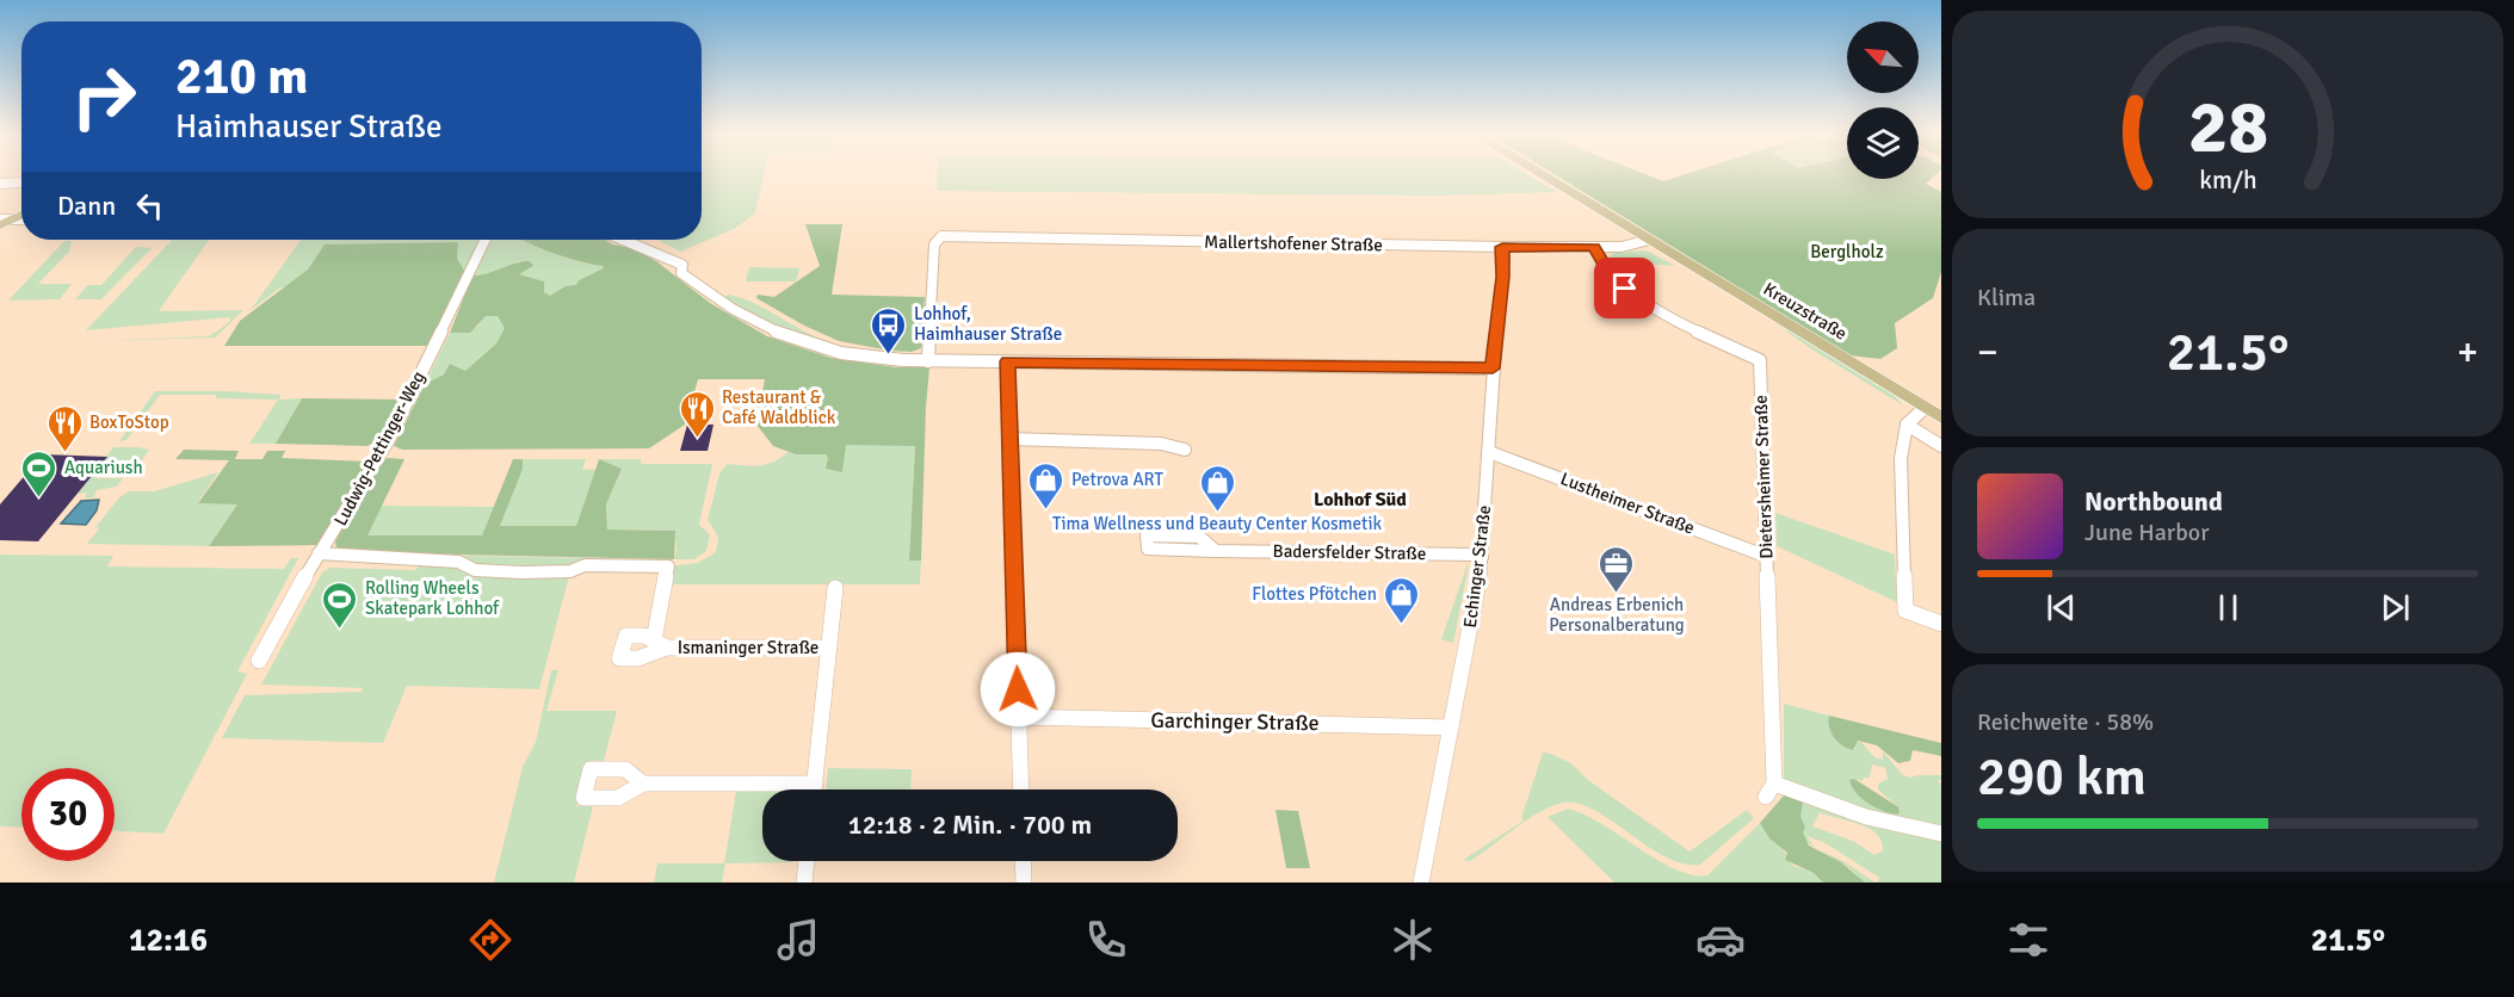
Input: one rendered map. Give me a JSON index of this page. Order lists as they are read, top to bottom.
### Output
{
  "streets": {
    "main road": ["Kreuzstraße"],
    "street": [
      "Mallertshofener Straße",
      "Ludwig-Pettinger-Weg",
      "Dietersheimer Straße",
      "Lustheimer Straße",
      "Badersfelder Straße",
      "Echinger Straße",
      "Ismaninger Straße",
      "Garchinger Straße"
    ]
  },
  "crossings": [
    ["Mallertshofener Straße", "Kreuzstraße"],
    ["Mallertshofener Straße", "Dietersheimer Straße"],
    ["Mallertshofener Straße", "Echinger Straße"],
    ["Ludwig-Pettinger-Weg", "Ismaninger Straße"],
    ["Dietersheimer Straße", "Lustheimer Straße"],
    ["Lustheimer Straße", "Echinger Straße"],
    ["Badersfelder Straße", "Echinger Straße"],
    ["Echinger Straße", "Garchinger Straße"]
  ],
  "districts": ["Lohhof Süd"],
  "parks": ["Berglholz"],
  "places": {
    "bus stop": ["Lohhof, Haimhauser Straße"],
    "restaurant": ["Restaurant & Café Waldblick", "BoxToStop"],
    "sports": ["Aquariush", "Rolling Wheels Skatepark Lohhof"],
    "shop": ["Petrova ART", "Tima Wellness und Beauty Center Kosmetik", "Flottes Pfötchen"],
    "office": ["Andreas Erbenich Personalberatung"]
  },
  "north": "top left",
  "page": {
    "turn": ["210 m", "Haimhauser Straße"],
    "then": "Dann",
    "tile": [
      "Klima",
      ["Reichweite · 58%", "290 km"]
    ],
    "heat": ["−", "21.5°", "+"],
    "song": ["Northbound", "June Harbor"],
    "limit": "30",
    "trip": "12:18 · 2 Min. · 700 m",
    "tabs": ["12:16", "21.5°"],
    "gauge": ["28", "km/h"]
  }
}
